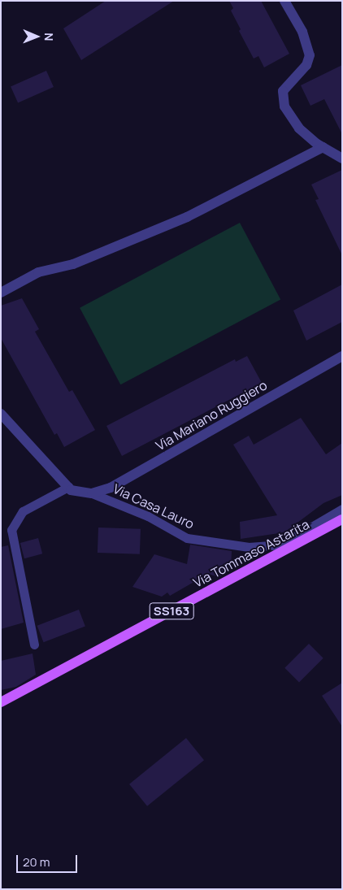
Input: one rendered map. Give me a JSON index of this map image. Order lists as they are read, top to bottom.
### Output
{
  "streets": {
    "main road": ["Via Tommaso Astarita", "SS163"],
    "street": ["Via Mariano Ruggiero", "Via Casa Lauro"]
  },
  "crossings": [
    ["Via Mariano Ruggiero", "Via Casa Lauro"]
  ],
  "scale_bar": "20 m",
  "north": "right"
}
